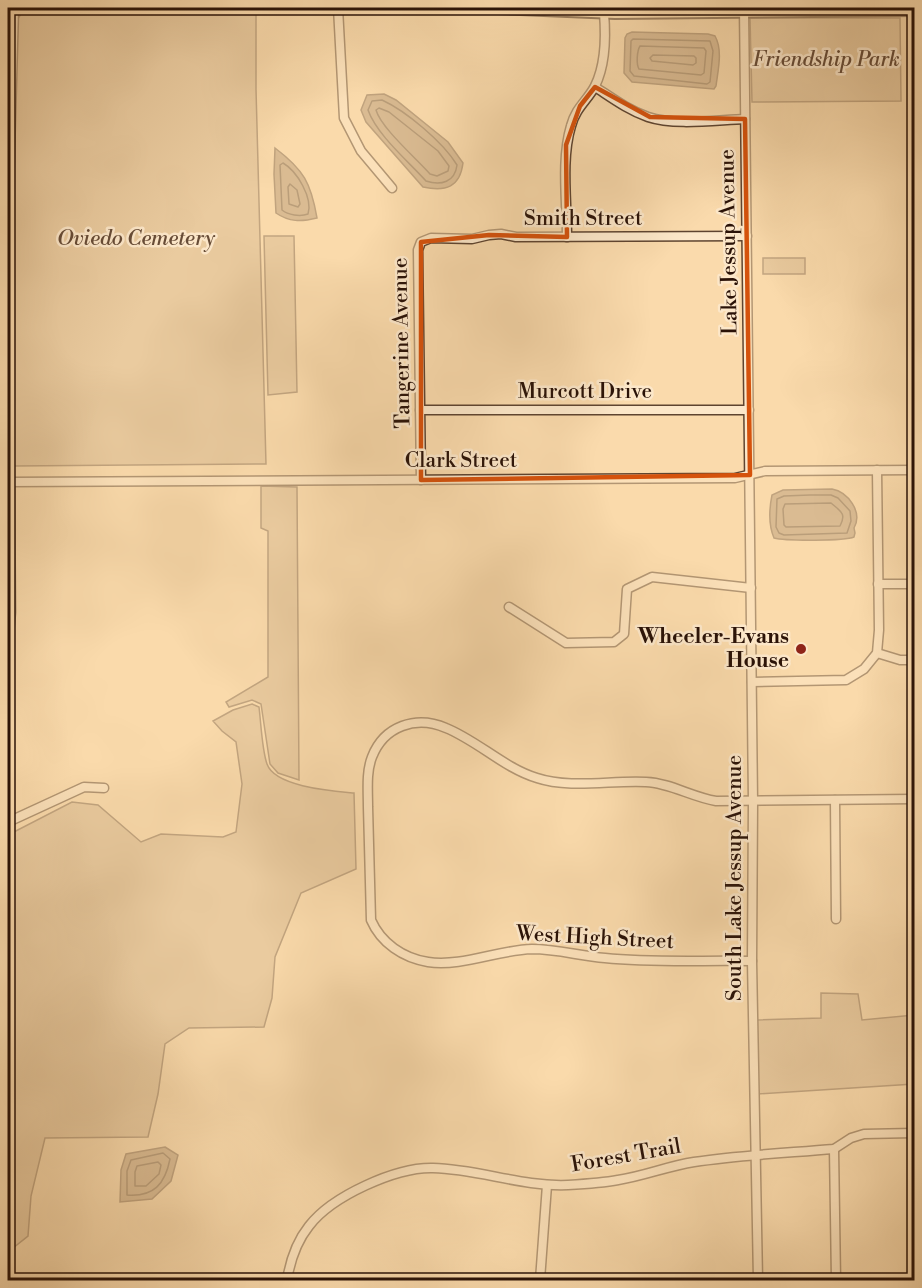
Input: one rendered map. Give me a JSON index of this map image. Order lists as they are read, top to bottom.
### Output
{
  "streets": {
    "street": [
      "Smith Street",
      "Lake Jessup Avenue",
      "Tangerine Avenue",
      "Murcott Drive",
      "Clark Street",
      "South Lake Jessup Avenue",
      "West High Street",
      "Forest Trail"
    ]
  },
  "crossings": [
    ["Smith Street", "Lake Jessup Avenue"],
    ["Smith Street", "Tangerine Avenue"],
    ["Lake Jessup Avenue", "Murcott Drive"],
    ["Lake Jessup Avenue", "Clark Street"],
    ["Lake Jessup Avenue", "South Lake Jessup Avenue"],
    ["Tangerine Avenue", "Murcott Drive"],
    ["Tangerine Avenue", "Clark Street"],
    ["Clark Street", "South Lake Jessup Avenue"],
    ["South Lake Jessup Avenue", "West High Street"],
    ["South Lake Jessup Avenue", "Forest Trail"]
  ],
  "parks": ["Friendship Park", "Oviedo Cemetery"],
  "places": ["Wheeler-Evans House"]
}
